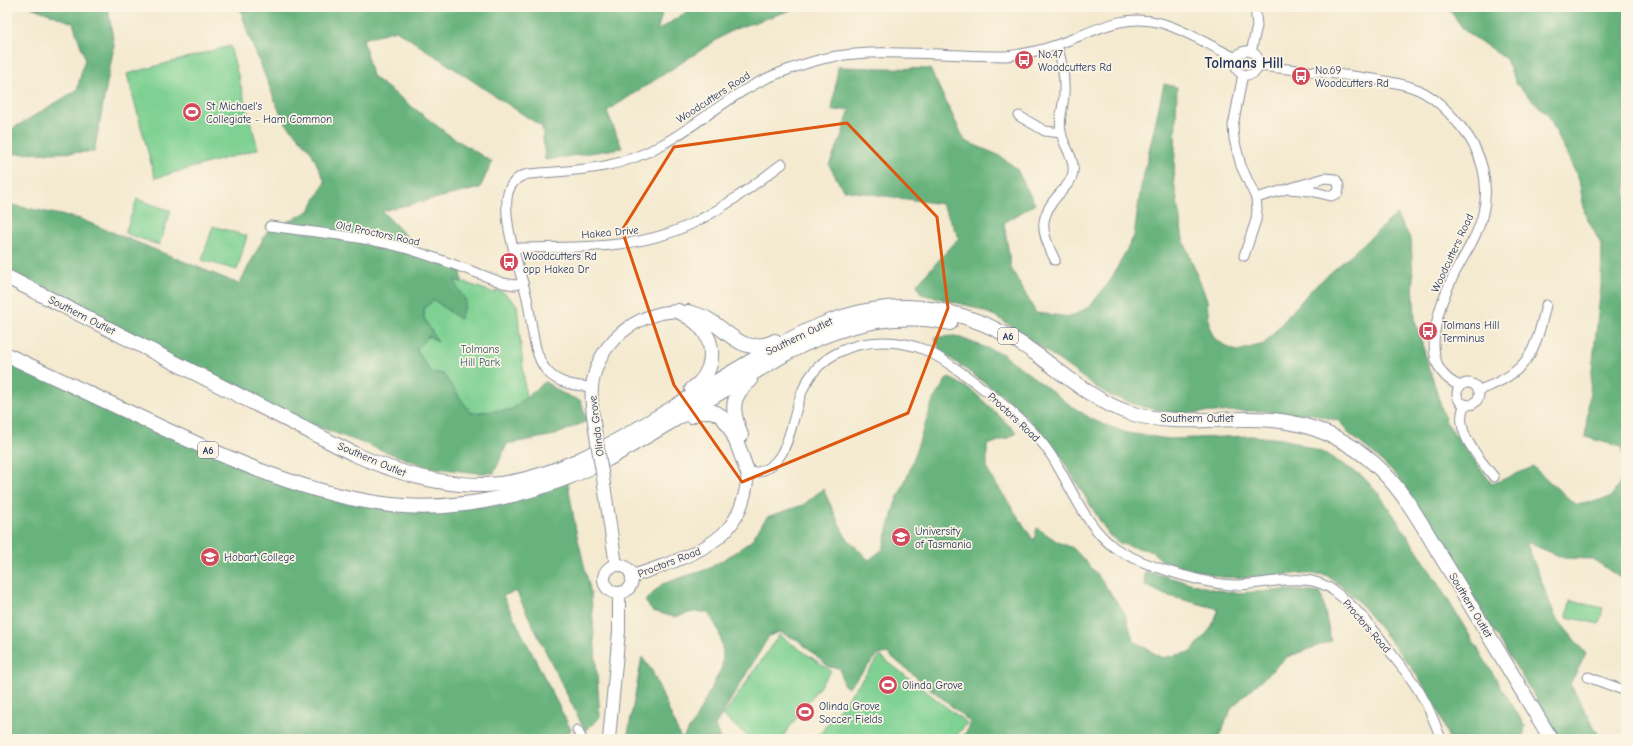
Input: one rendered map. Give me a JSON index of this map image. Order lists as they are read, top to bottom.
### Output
{
  "streets": {
    "highway": ["Southern Outlet", "A6"],
    "main road": ["Proctors Road", "Olinda Grove"],
    "street": ["Woodcutters Road", "Hakea Drive", "Old Proctors Road"]
  },
  "crossings": [
    ["Woodcutters Road", "Hakea Drive"],
    ["Woodcutters Road", "Old Proctors Road"],
    ["Woodcutters Road", "Olinda Grove"],
    ["Proctors Road", "Olinda Grove"]
  ],
  "districts": ["Tolmans Hill"],
  "parks": ["Tolmans Hill Park"],
  "places": {
    "bus stop": [
      "No.47 Woodcutters Rd",
      "No.69 Woodcutters Rd",
      "Woodcutters Rd opp Hakea Dr",
      "Tolmans Hill Terminus"
    ],
    "sports": ["St Michael's Collegiate - Ham Common", "Olinda Grove", "Olinda Grove Soccer Fields"],
    "school or university": ["University of Tasmania", "Hobart College"]
  }
}
